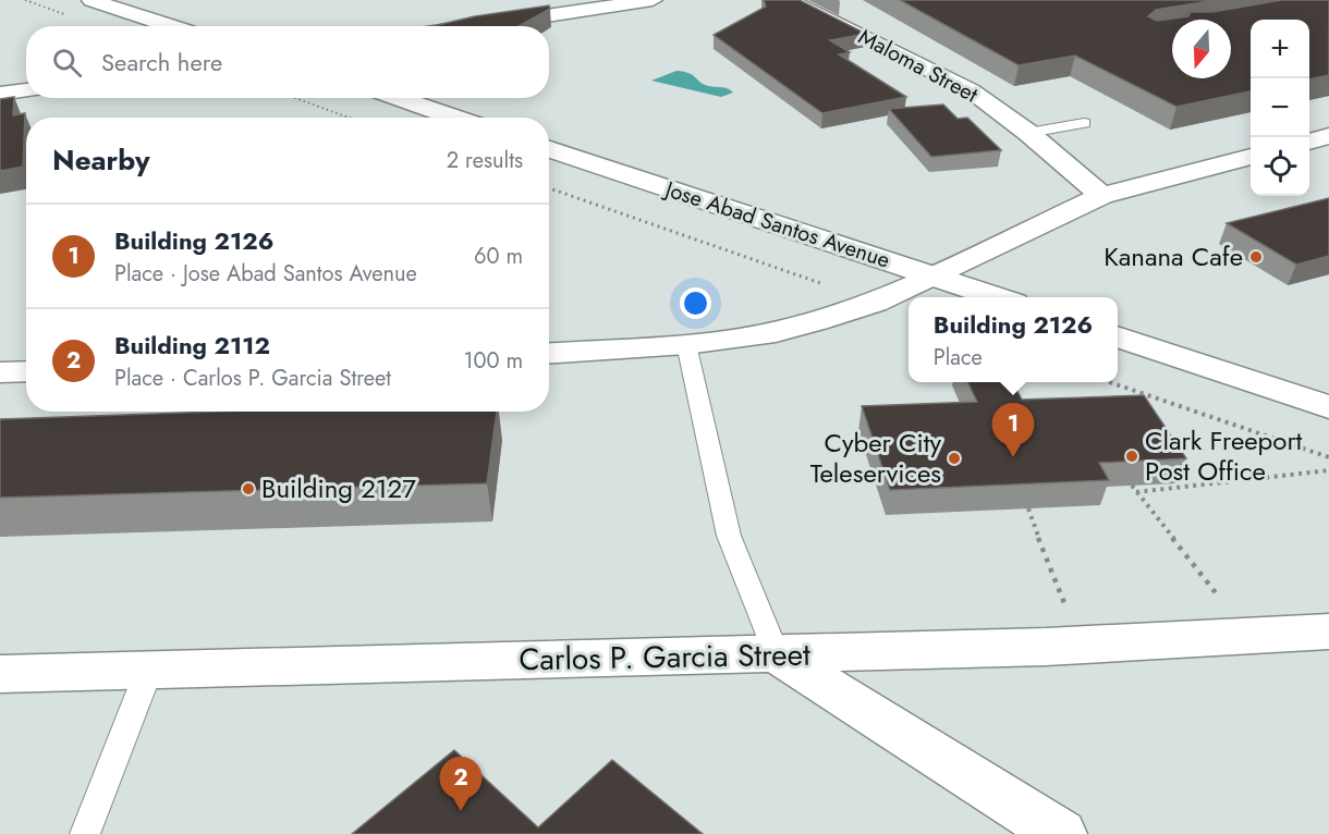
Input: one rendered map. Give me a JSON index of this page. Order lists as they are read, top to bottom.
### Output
{
  "streets": {
    "street": ["Maloma Street", "Jose Abad Santos Avenue", "Carlos P. Garcia Street"]
  },
  "places": [
    "Kanana Cafe",
    "Clark Freeport Post Office",
    "Cyber City Teleservices",
    "Building 2127"
  ],
  "north": "bottom",
  "page": {
    "map_buttons": ["+", "−"],
    "search": "Search here",
    "heading": ["Nearby", "2 results"],
    "list": [
      {
        "mark": "1",
        "name": "Building 2126",
        "note": "Place · Jose Abad Santos Avenue",
        "value": "60 m"
      },
      {
        "mark": "2",
        "name": "Building 2112",
        "note": "Place · Carlos P. Garcia Street",
        "value": "100 m"
      }
    ],
    "popup": ["Building 2126", "Place"],
    "pins": ["1", "2"]
  }
}
